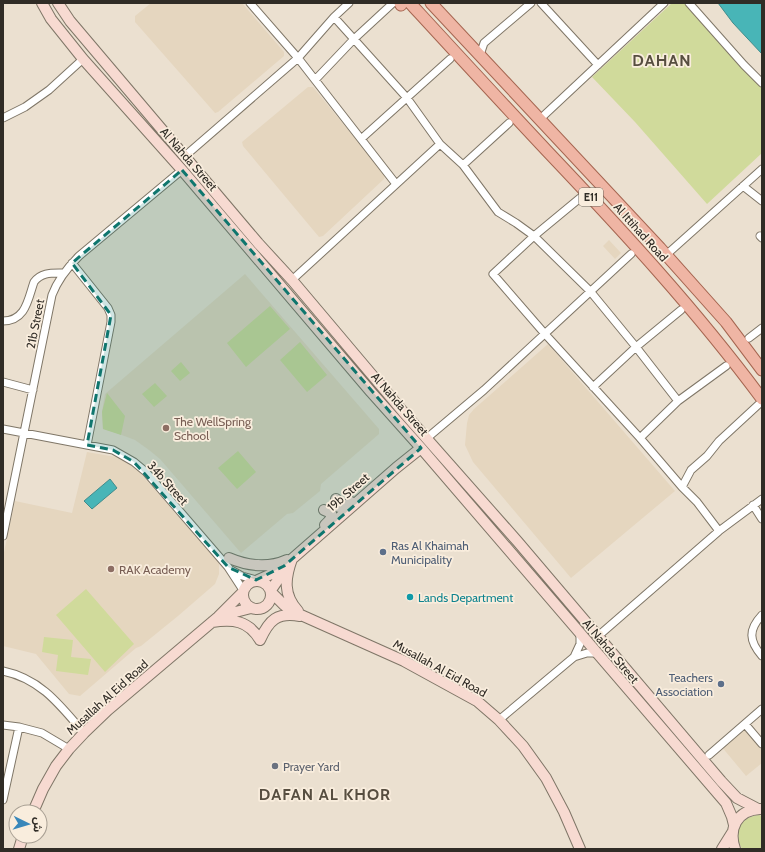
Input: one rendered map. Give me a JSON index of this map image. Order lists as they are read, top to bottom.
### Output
{
  "streets": {
    "main road": [
      "Al Nahda Street",
      "E11",
      "Al Ittihad Road",
      "19b Street",
      "Musallah Al Eid Road"
    ],
    "street": ["21b Street", "34b Street"]
  },
  "crossings": [
    ["Al Nahda Street", "21b Street"],
    ["Al Nahda Street", "19b Street"],
    ["21b Street", "34b Street"],
    ["34b Street", "19b Street"],
    ["34b Street", "Musallah Al Eid Road"],
    ["19b Street", "Musallah Al Eid Road"]
  ],
  "districts": ["DAHAN", "DAFAN AL KHOR"],
  "places": [
    "The WellSpring School",
    "Ras Al Khaimah Municipality",
    "RAK Academy",
    "Lands Department",
    "Teachers Association",
    "Prayer Yard"
  ],
  "north": "right"
}
